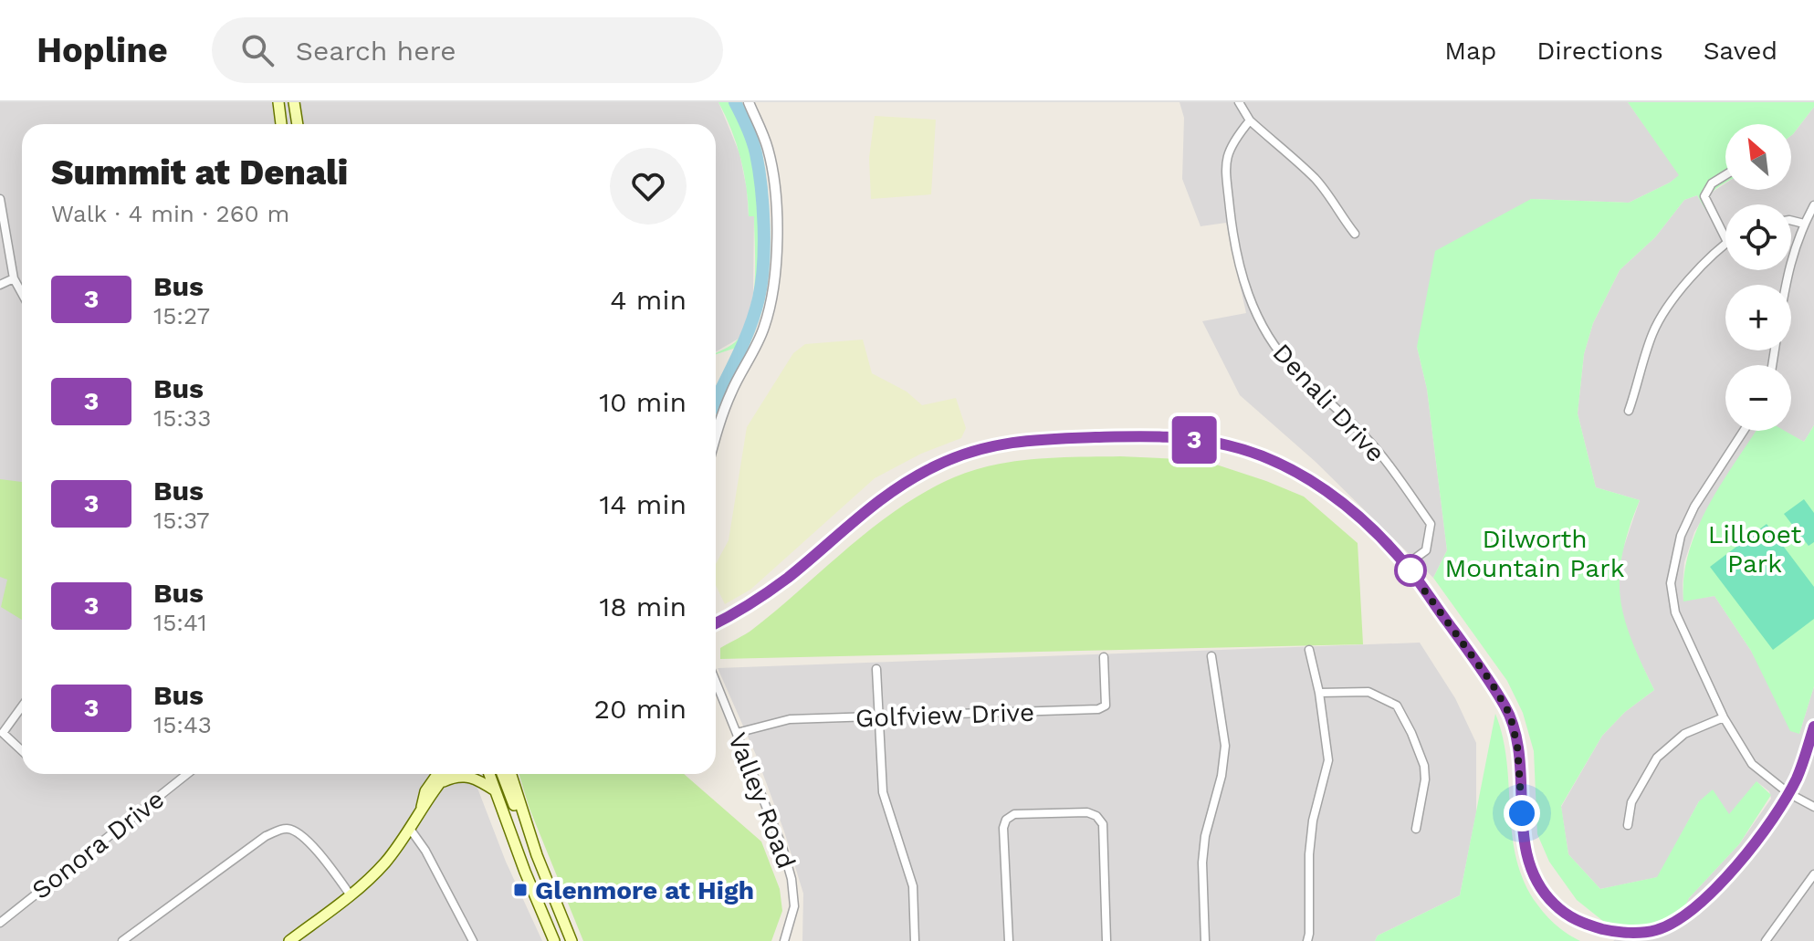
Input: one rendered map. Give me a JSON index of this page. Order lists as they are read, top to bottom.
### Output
{
  "streets": {
    "street": [
      "Denali Drive",
      "Golfview Drive",
      "Valley Road",
      "Sonora Drive"
    ]
  },
  "crossings": [
    ["Golfview Drive", "Valley Road"]
  ],
  "parks": ["Lillooet Park", "Dilworth Mountain Park"],
  "places": {
    "transit": ["Glenmore at High"]
  },
  "lines": ["bus line 3"],
  "north": "top left",
  "page": {
    "header": "Hopline",
    "search": "Search here",
    "nav": ["Map", "Directions", "Saved"],
    "on_map": "3",
    "map_buttons": ["+", "−"],
    "heading": ["Summit at Denali", "Walk · 4 min · 260 m"],
    "list": [
      {
        "mark": "3",
        "name": "Bus",
        "note": "15:27",
        "value": "4 min"
      },
      {
        "mark": "3",
        "name": "Bus",
        "note": "15:33",
        "value": "10 min"
      },
      {
        "mark": "3",
        "name": "Bus",
        "note": "15:37",
        "value": "14 min"
      },
      {
        "mark": "3",
        "name": "Bus",
        "note": "15:41",
        "value": "18 min"
      },
      {
        "mark": "3",
        "name": "Bus",
        "note": "15:43",
        "value": "20 min"
      }
    ]
  }
}
